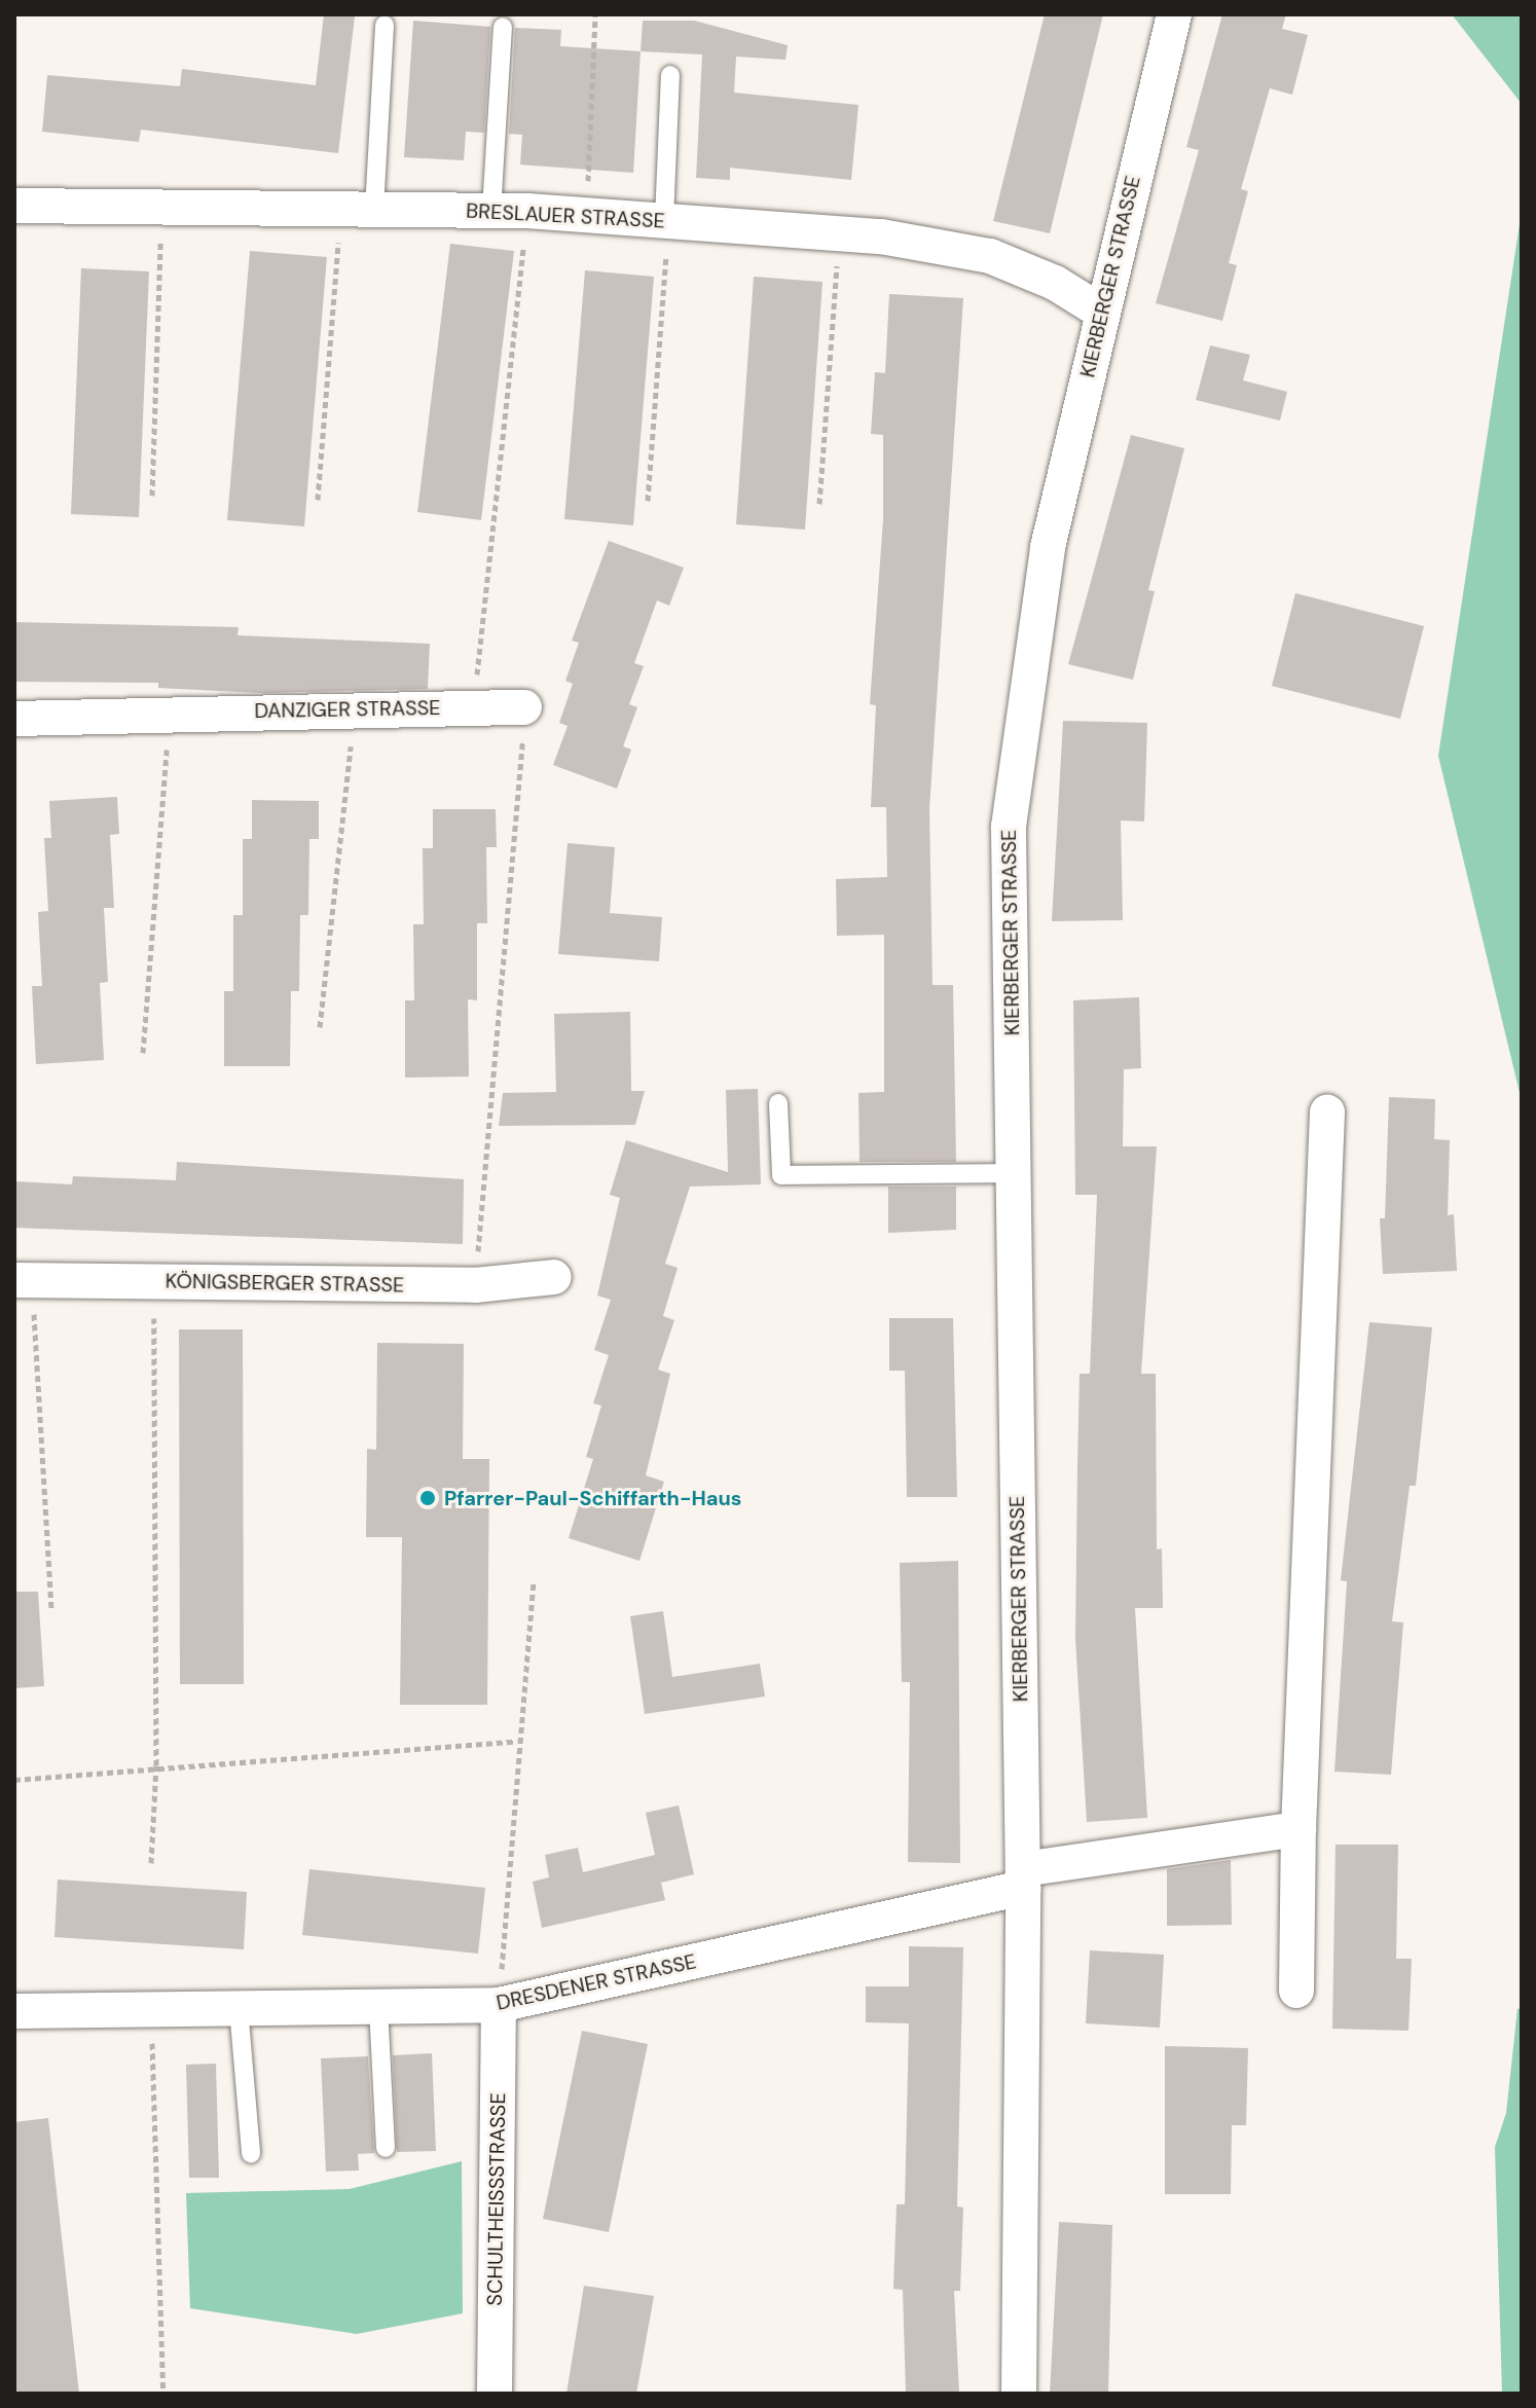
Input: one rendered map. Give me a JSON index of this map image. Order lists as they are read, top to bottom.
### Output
{
  "streets": {
    "street": [
      "BRESLAUER STRASSE",
      "KIERBERGER STRASSE",
      "DANZIGER STRASSE",
      "KÖNIGSBERGER STRASSE",
      "DRESDENER STRASSE",
      "SCHULTHEISSSTRASSE"
    ]
  },
  "crossings": [
    ["BRESLAUER STRASSE", "KIERBERGER STRASSE"],
    ["KIERBERGER STRASSE", "DRESDENER STRASSE"],
    ["DRESDENER STRASSE", "SCHULTHEISSSTRASSE"]
  ],
  "places": ["Pfarrer-Paul-Schiffarth-Haus"]
}
